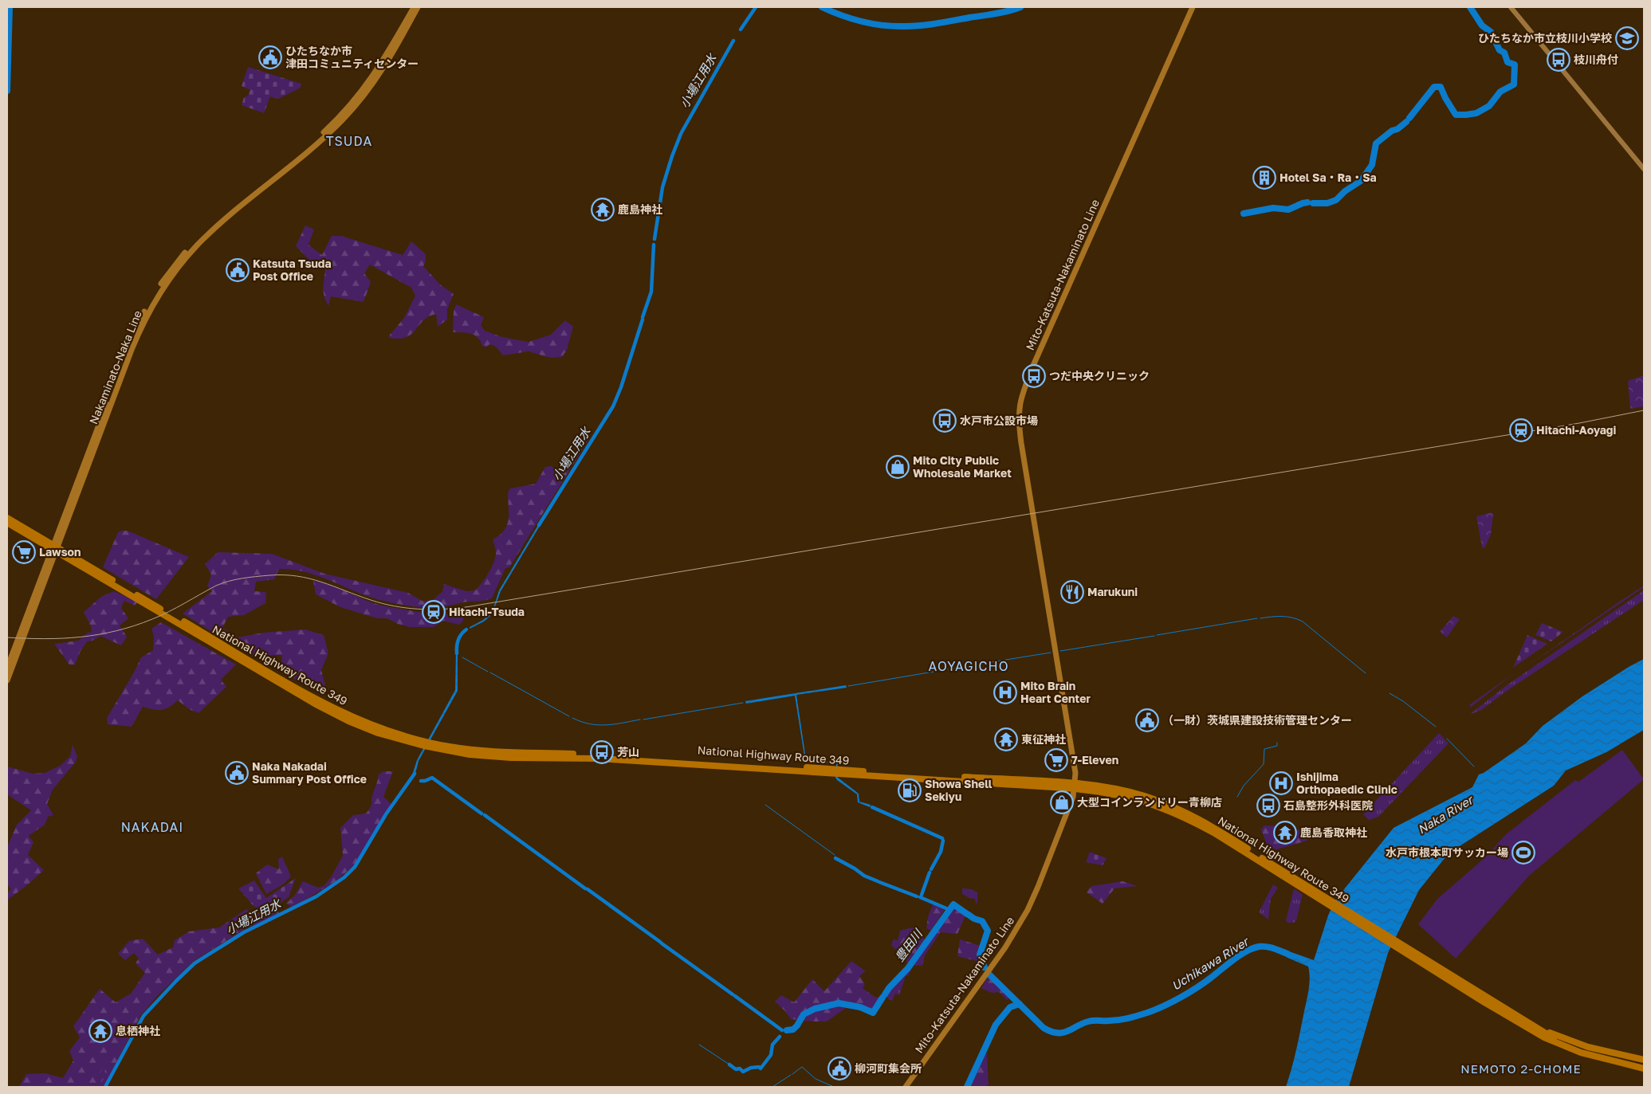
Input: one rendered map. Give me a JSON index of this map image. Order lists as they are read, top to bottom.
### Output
{
  "streets": {
    "highway": ["National Highway Route 349"],
    "main road": ["Mito-Katsuta-Nakaminato Line", "Nakaminato-Naka Line"]
  },
  "crossings": [
    ["Mito-Katsuta-Nakaminato Line", "National Highway Route 349"],
    ["Nakaminato-Naka Line", "National Highway Route 349"]
  ],
  "districts": [
    "TSUDA",
    "AOYAGICHO",
    "NAKADAI",
    "NEMOTO 2-CHOME"
  ],
  "water": [
    "小場江用水",
    "Naka River",
    "豊田川",
    "Uchikawa River"
  ],
  "places": {
    "school or university": ["ひたちなか市立枝川小学校"],
    "public building": [
      "ひたちなか市 津田コミュニティセンター",
      "Katsuta Tsuda Post Office",
      "（一財）茨城県建設技術管理センター",
      "Naka Nakadai Summary Post Office",
      "柳河町集会所"
    ],
    "bus stop": [
      "枝川舟付",
      "つだ中央クリニック",
      "水戸市公設市場",
      "芳山",
      "石島整形外科医院"
    ],
    "building": ["Hotel Sa・Ra・Sa"],
    "temple": [
      "鹿島神社",
      "東征神社",
      "鹿島香取神社",
      "息栖神社"
    ],
    "station": ["Hitachi-Aoyagi", "Hitachi-Tsuda"],
    "shop": ["Mito City Public Wholesale Market", "大型コインランドリー青柳店"],
    "supermarket": ["Lawson", "7-Eleven"],
    "restaurant": ["Marukuni"],
    "hospital": ["Mito Brain Heart Center", "Ishijima Orthopaedic Clinic"],
    "fuel station": ["Showa Shell Sekiyu"],
    "sports": ["水戸市根本町サッカー場"]
  }
}
